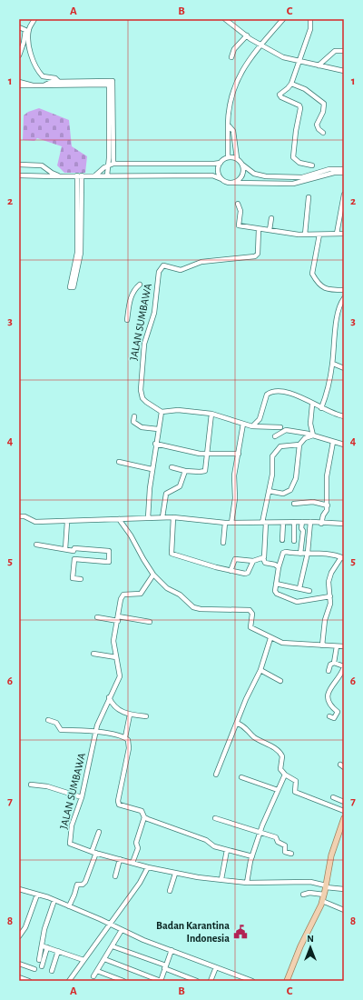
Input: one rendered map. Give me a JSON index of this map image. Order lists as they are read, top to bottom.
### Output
{
  "streets": {
    "street": ["JALAN SUMBAWA"]
  },
  "places": {
    "public building": ["Badan Karantina Indonesia"]
  },
  "north": "top",
  "grid": {
    "columns": ["A", "B", "C"],
    "rows": [
      "1",
      "2",
      "3",
      "4",
      "5",
      "6",
      "7",
      "8"
    ]
  }
}
